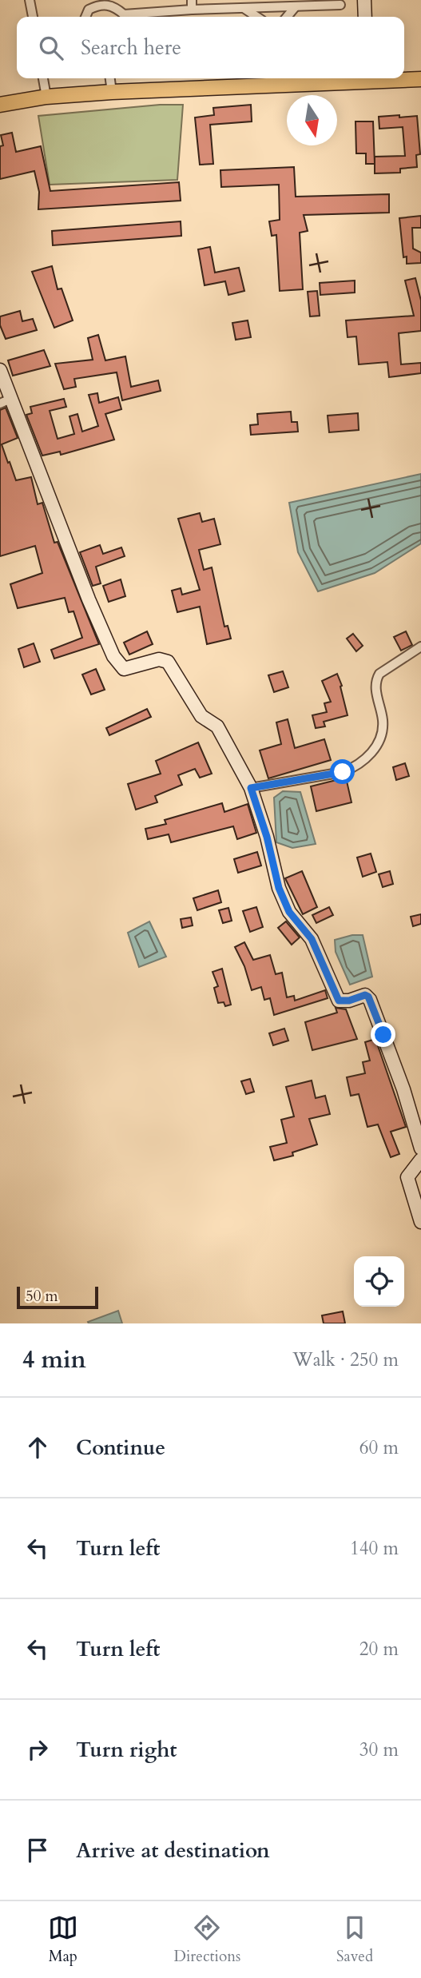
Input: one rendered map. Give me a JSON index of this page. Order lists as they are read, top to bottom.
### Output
{
  "scale_bar": "50 m",
  "north": "bottom",
  "page": {
    "search": "Search here",
    "scale": "50 m",
    "heading": ["4 min", "Walk · 250 m"],
    "list": [
      ["Continue", "60 m"],
      ["Turn left", "140 m"],
      ["Turn left", "20 m"],
      ["Turn right", "30 m"],
      "Arrive at destination"
    ],
    "nav": ["Map", "Directions", "Saved"]
  }
}
